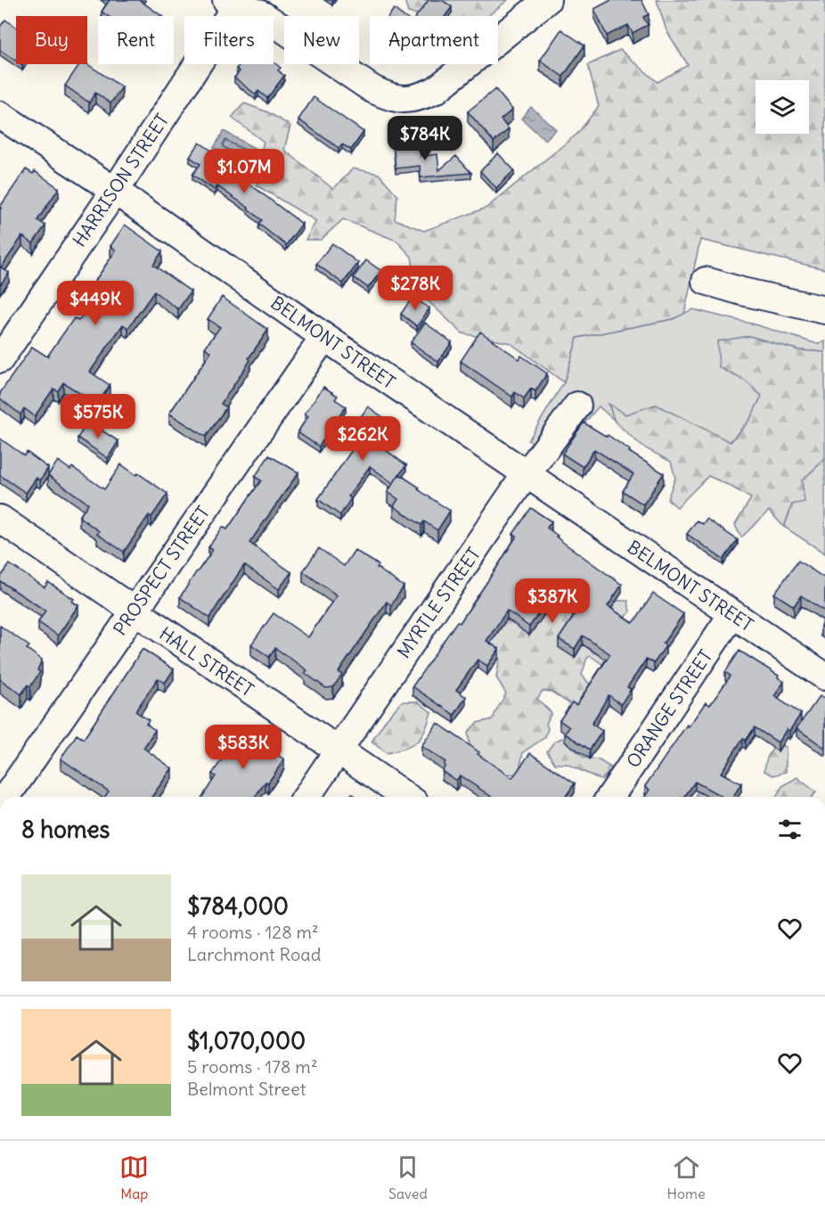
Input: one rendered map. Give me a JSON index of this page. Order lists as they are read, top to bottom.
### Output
{
  "streets": {
    "street": [
      "HARRISON STREET",
      "BELMONT STREET",
      "PROSPECT STREET",
      "MYRTLE STREET",
      "HALL STREET",
      "ORANGE STREET"
    ]
  },
  "crossings": [
    ["HARRISON STREET", "BELMONT STREET"],
    ["BELMONT STREET", "PROSPECT STREET"],
    ["BELMONT STREET", "MYRTLE STREET"],
    ["BELMONT STREET", "ORANGE STREET"],
    ["PROSPECT STREET", "HALL STREET"],
    ["MYRTLE STREET", "HALL STREET"]
  ],
  "page": {
    "chip": [
      "Buy",
      "Rent",
      "Filters",
      "New",
      "Apartment"
    ],
    "price": [
      "$784K",
      "$1.07M",
      "$278K",
      "$449K",
      "$575K",
      "$262K",
      "$387K",
      "$583K"
    ],
    "heading": "8 homes",
    "list": [
      {
        "name": "$784,000",
        "note": "4 rooms · 128 m² · Larchmont Road"
      },
      {
        "name": "$1,070,000",
        "note": "5 rooms · 178 m² · Belmont Street"
      }
    ],
    "tabs": ["Map", "Saved", "Home"]
  }
}
